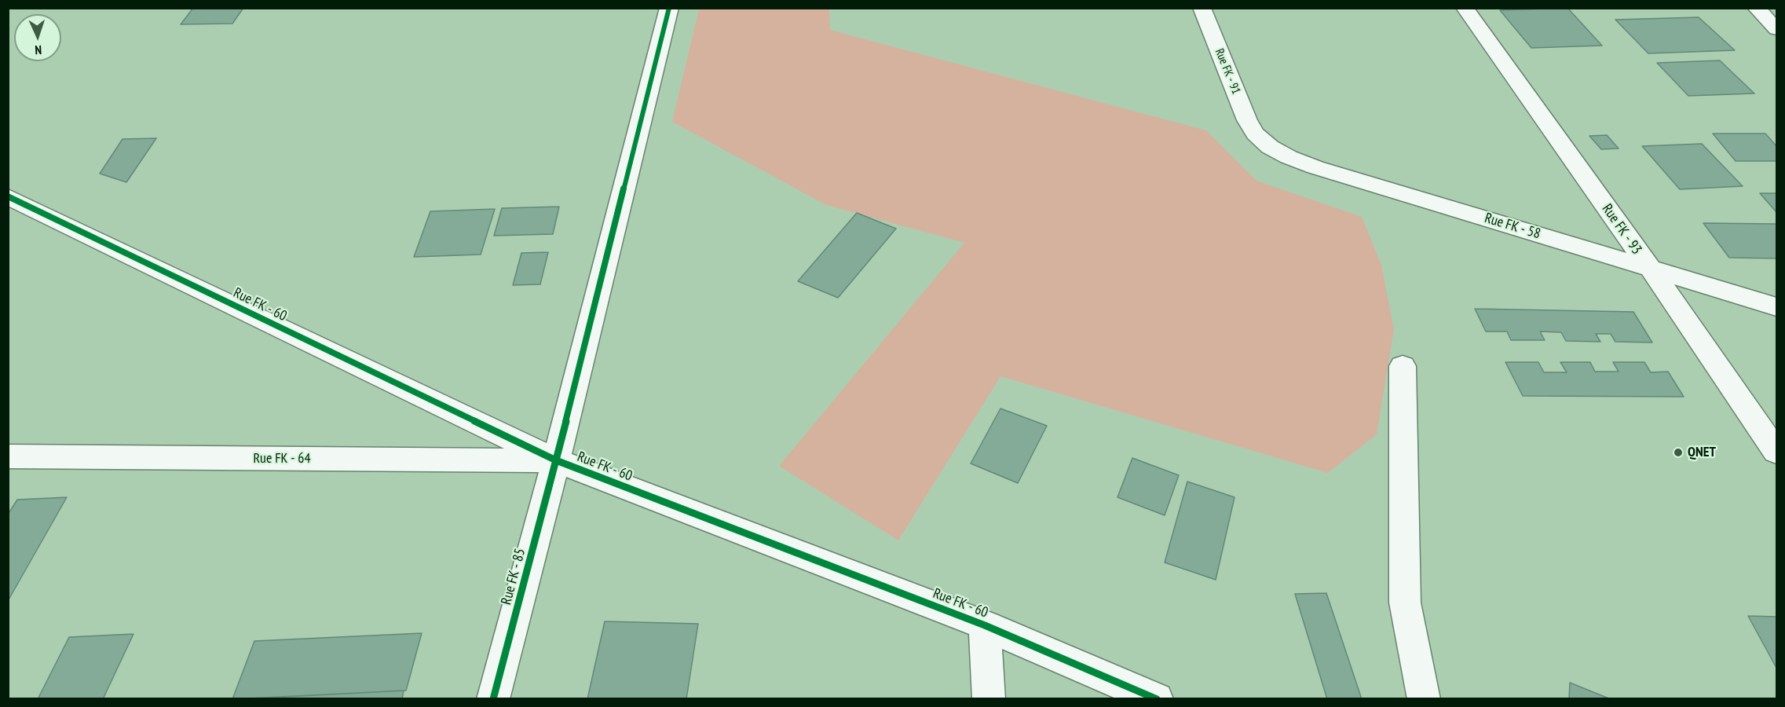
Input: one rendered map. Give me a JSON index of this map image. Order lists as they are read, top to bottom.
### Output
{
  "streets": {
    "street": [
      "Rue FK - 91",
      "Rue FK - 58",
      "Rue FK - 93",
      "Rue FK - 60",
      "Rue FK - 64",
      "Rue FK - 85"
    ]
  },
  "crossings": [
    ["Rue FK - 91", "Rue FK - 58"],
    ["Rue FK - 58", "Rue FK - 93"],
    ["Rue FK - 60", "Rue FK - 64"],
    ["Rue FK - 60", "Rue FK - 85"],
    ["Rue FK - 64", "Rue FK - 85"]
  ],
  "places": ["QNET"],
  "north": "bottom"
}
